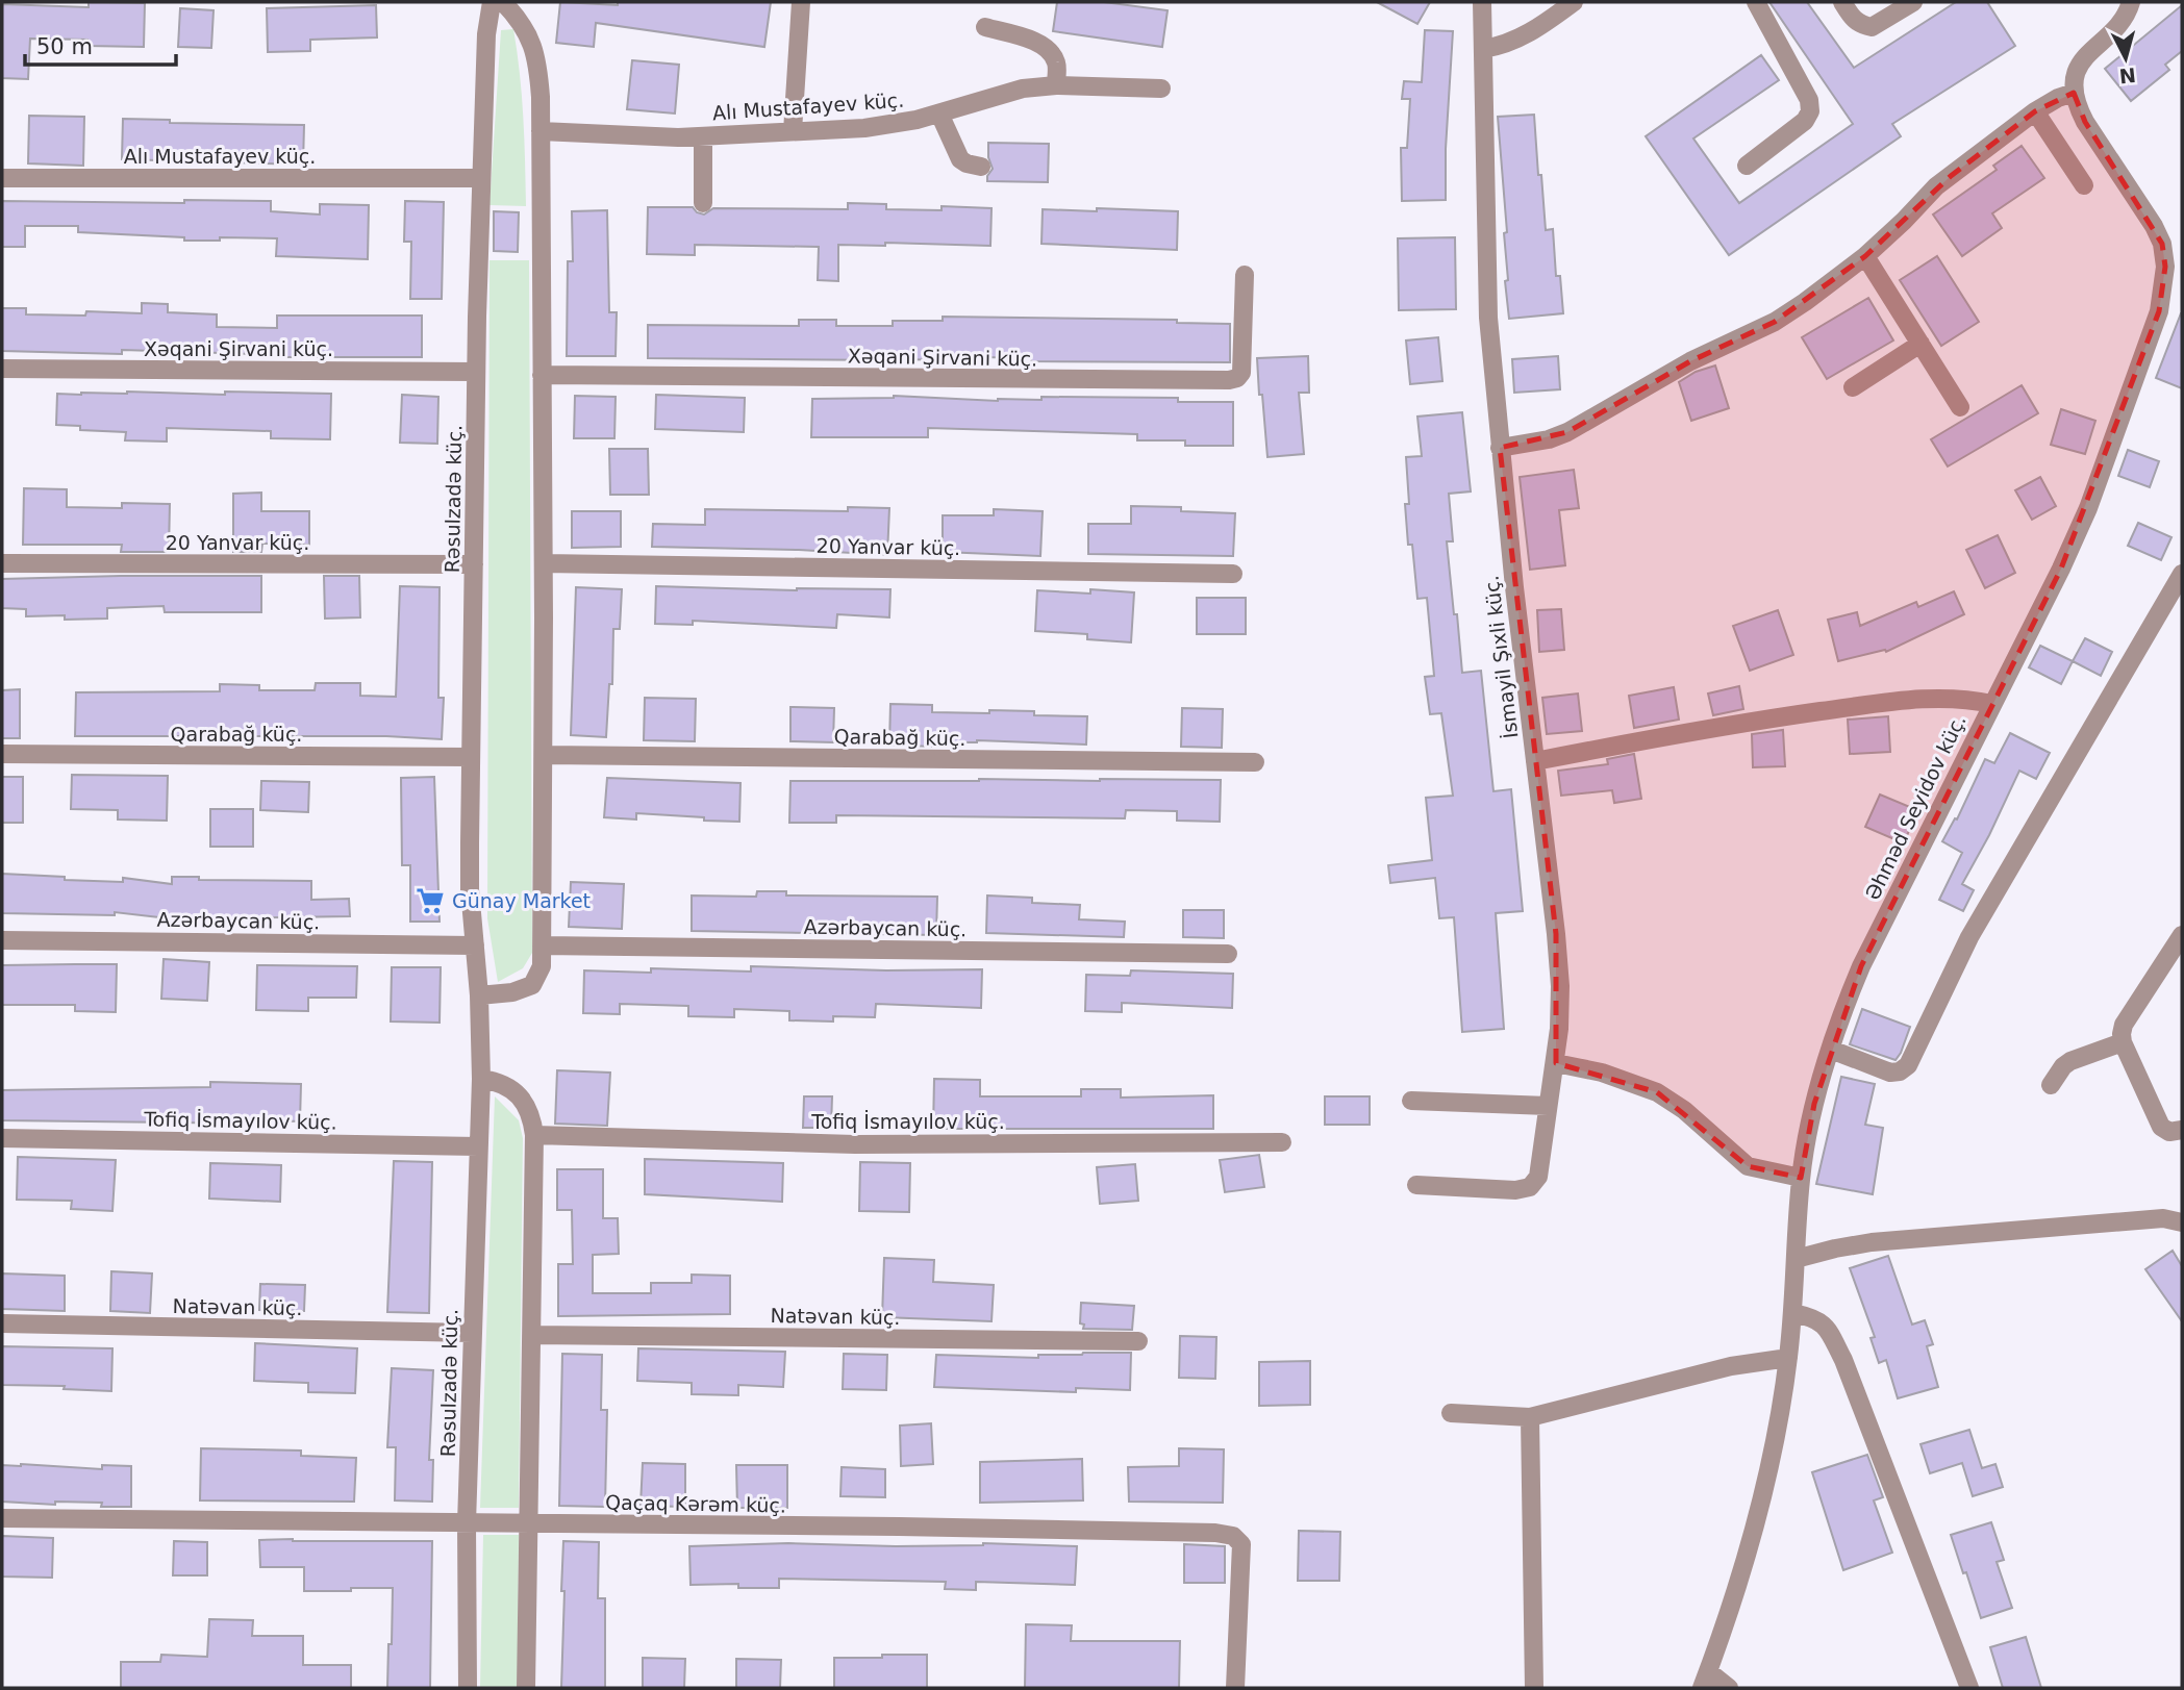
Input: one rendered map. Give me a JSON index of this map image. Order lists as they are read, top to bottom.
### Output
{
  "streets": {
    "street": [
      "Alı Mustafayev küç.",
      "Xəqani Şirvani küç.",
      "Rəsulzadə küç.",
      "20 Yanvar küç.",
      "İsmayil Şıxli küç.",
      "Qarabağ küç.",
      "Əhməd Seyidov küç.",
      "Azərbaycan küç.",
      "Tofiq İsmayılov küç.",
      "Natəvan küç.",
      "Qaçaq Kərəm küç."
    ]
  },
  "crossings": [
    ["Alı Mustafayev küç.", "Rəsulzadə küç."],
    ["Xəqani Şirvani küç.", "Rəsulzadə küç."],
    ["Rəsulzadə küç.", "20 Yanvar küç."],
    ["Rəsulzadə küç.", "Qarabağ küç."],
    ["Rəsulzadə küç.", "Azərbaycan küç."],
    ["Rəsulzadə küç.", "Tofiq İsmayılov küç."],
    ["Rəsulzadə küç.", "Natəvan küç."],
    ["Rəsulzadə küç.", "Qaçaq Kərəm küç."]
  ],
  "places": {
    "supermarket": ["Günay Market"]
  },
  "scale_bar": "50 m",
  "north": "bottom"
}
